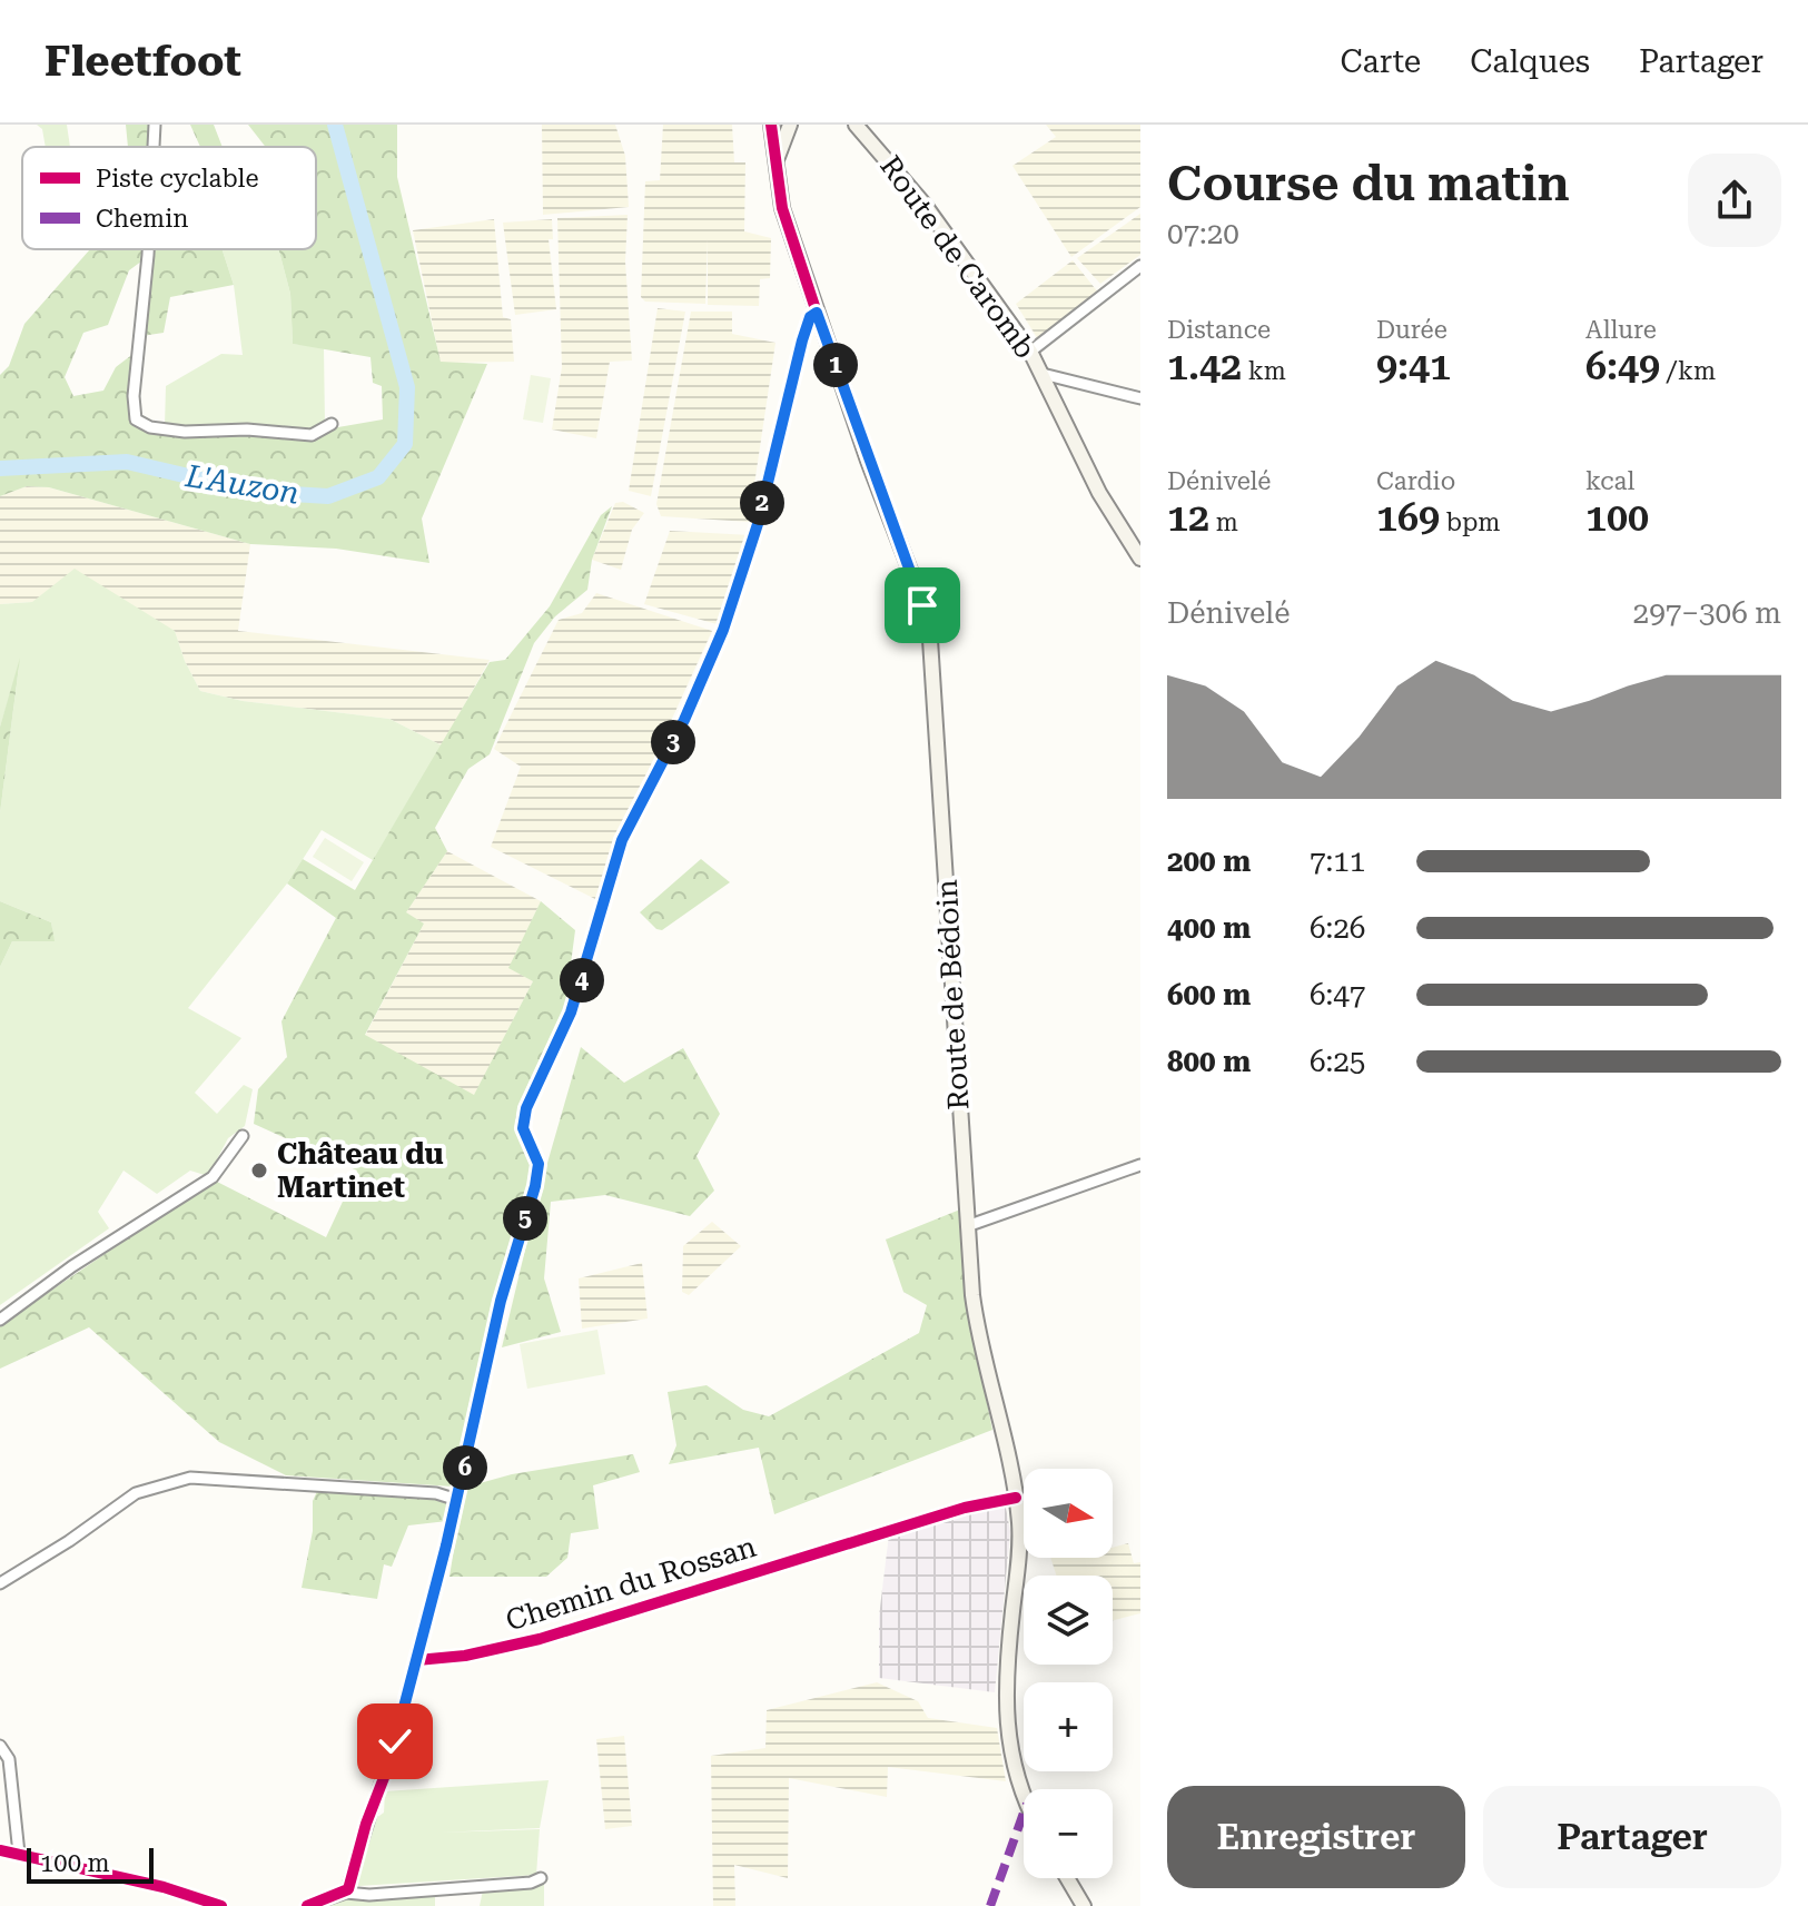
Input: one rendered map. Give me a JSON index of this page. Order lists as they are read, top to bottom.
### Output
{
  "streets": {
    "main road": ["Route de Caromb", "Route de Bédoin"],
    "street": ["Chemin du Rossan"]
  },
  "crossings": [
    ["Route de Bédoin", "Chemin du Rossan"]
  ],
  "water": ["L'Auzon"],
  "places": ["Château du Martinet"],
  "legend": ["Piste cyclable", "Chemin"],
  "scale_bar": "100 m",
  "north": "right",
  "page": {
    "header": "Fleetfoot",
    "nav": ["Carte", "Calques", "Partager"],
    "heading": ["Course du matin", "07:20"],
    "stats": [
      ["Distance", "1.42 km"],
      ["Durée", "9:41"],
      ["Allure", "6:49 /km"],
      ["Dénivelé", "12 m"],
      ["Cardio", "169 bpm"],
      ["kcal", "100"]
    ],
    "pins": [
      "1",
      "2",
      "3",
      "4",
      "5",
      "6"
    ],
    "chart": ["Dénivelé", "297–306 m"],
    "list": [
      {
        "name": "200 m",
        "note": "7:11"
      },
      {
        "name": "400 m",
        "note": "6:26"
      },
      {
        "name": "600 m",
        "note": "6:47"
      },
      {
        "name": "800 m",
        "note": "6:25"
      }
    ],
    "map_buttons": ["+", "−"],
    "buttons": ["Enregistrer", "Partager"],
    "scale": "100 m"
  }
}
